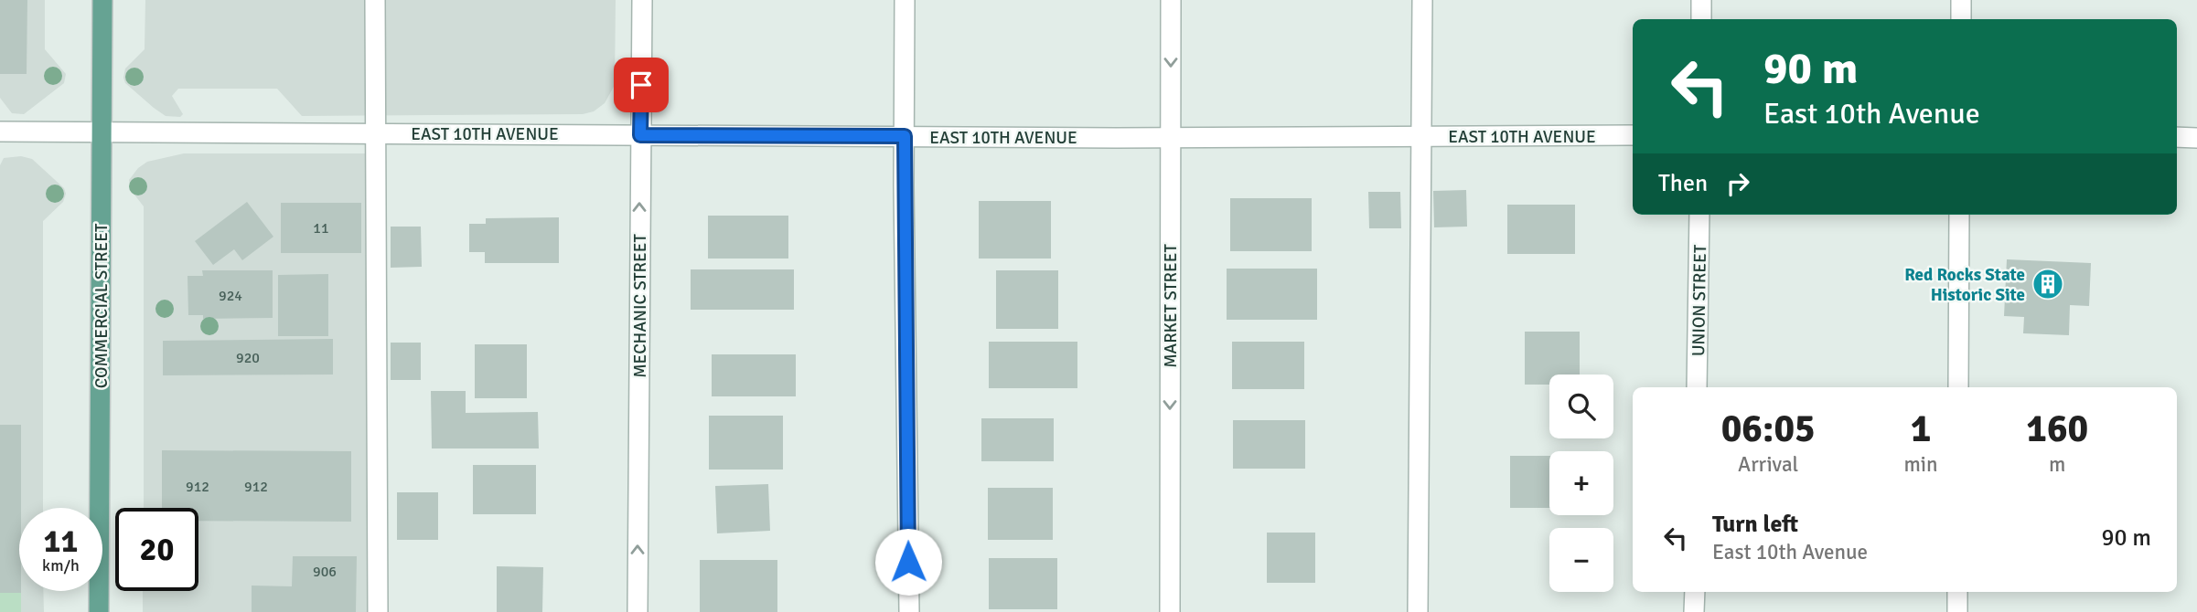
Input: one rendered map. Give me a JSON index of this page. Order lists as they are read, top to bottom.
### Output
{
  "streets": {
    "main road": ["COMMERCIAL STREET"],
    "street": [
      "EAST 10TH AVENUE",
      "UNION STREET",
      "MECHANIC STREET",
      "MARKET STREET"
    ]
  },
  "crossings": [
    ["EAST 10TH AVENUE", "COMMERCIAL STREET"],
    ["EAST 10TH AVENUE", "MECHANIC STREET"],
    ["EAST 10TH AVENUE", "MARKET STREET"]
  ],
  "one_way": ["MECHANIC STREET", "MARKET STREET"],
  "places": {
    "building": ["Red Rocks State Historic Site"]
  },
  "house_numbers": [
    "11",
    "924",
    "920",
    "912",
    "912",
    "906"
  ],
  "page": {
    "turn": ["90 m", "East 10th Avenue"],
    "then": "Then",
    "map_buttons": ["+", "−"],
    "eta": [
      "06:05",
      "Arrival",
      "1",
      "min",
      "160",
      "m"
    ],
    "list": [
      {
        "name": "Turn left",
        "note": "East 10th Avenue",
        "value": "90 m"
      }
    ],
    "speed": "11 km/h",
    "limit": "20"
  }
}
